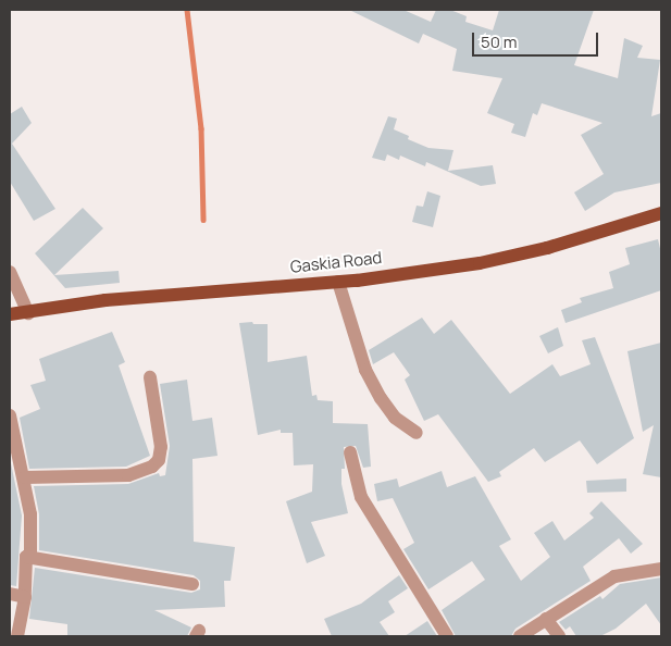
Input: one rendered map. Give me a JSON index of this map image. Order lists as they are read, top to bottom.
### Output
{
  "streets": {
    "main road": ["Gaskia Road"]
  },
  "scale_bar": "50 m"
}
